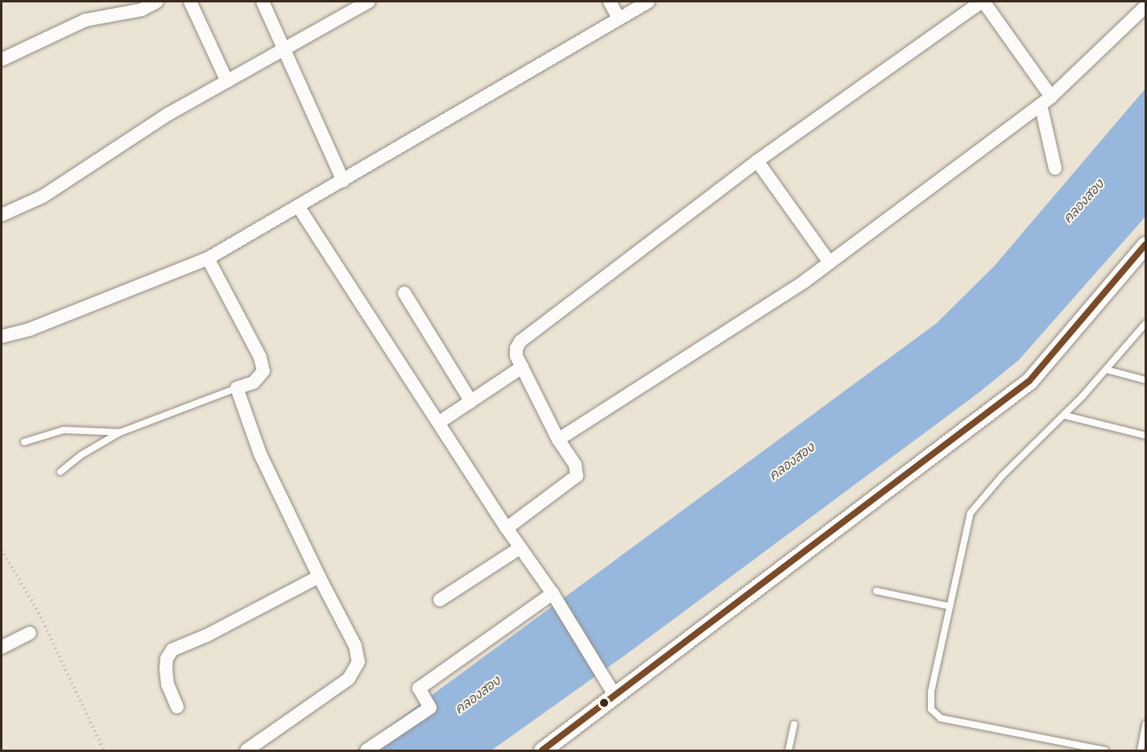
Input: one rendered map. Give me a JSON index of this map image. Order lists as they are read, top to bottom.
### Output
{
  "water": ["คลองสอง"]
}
